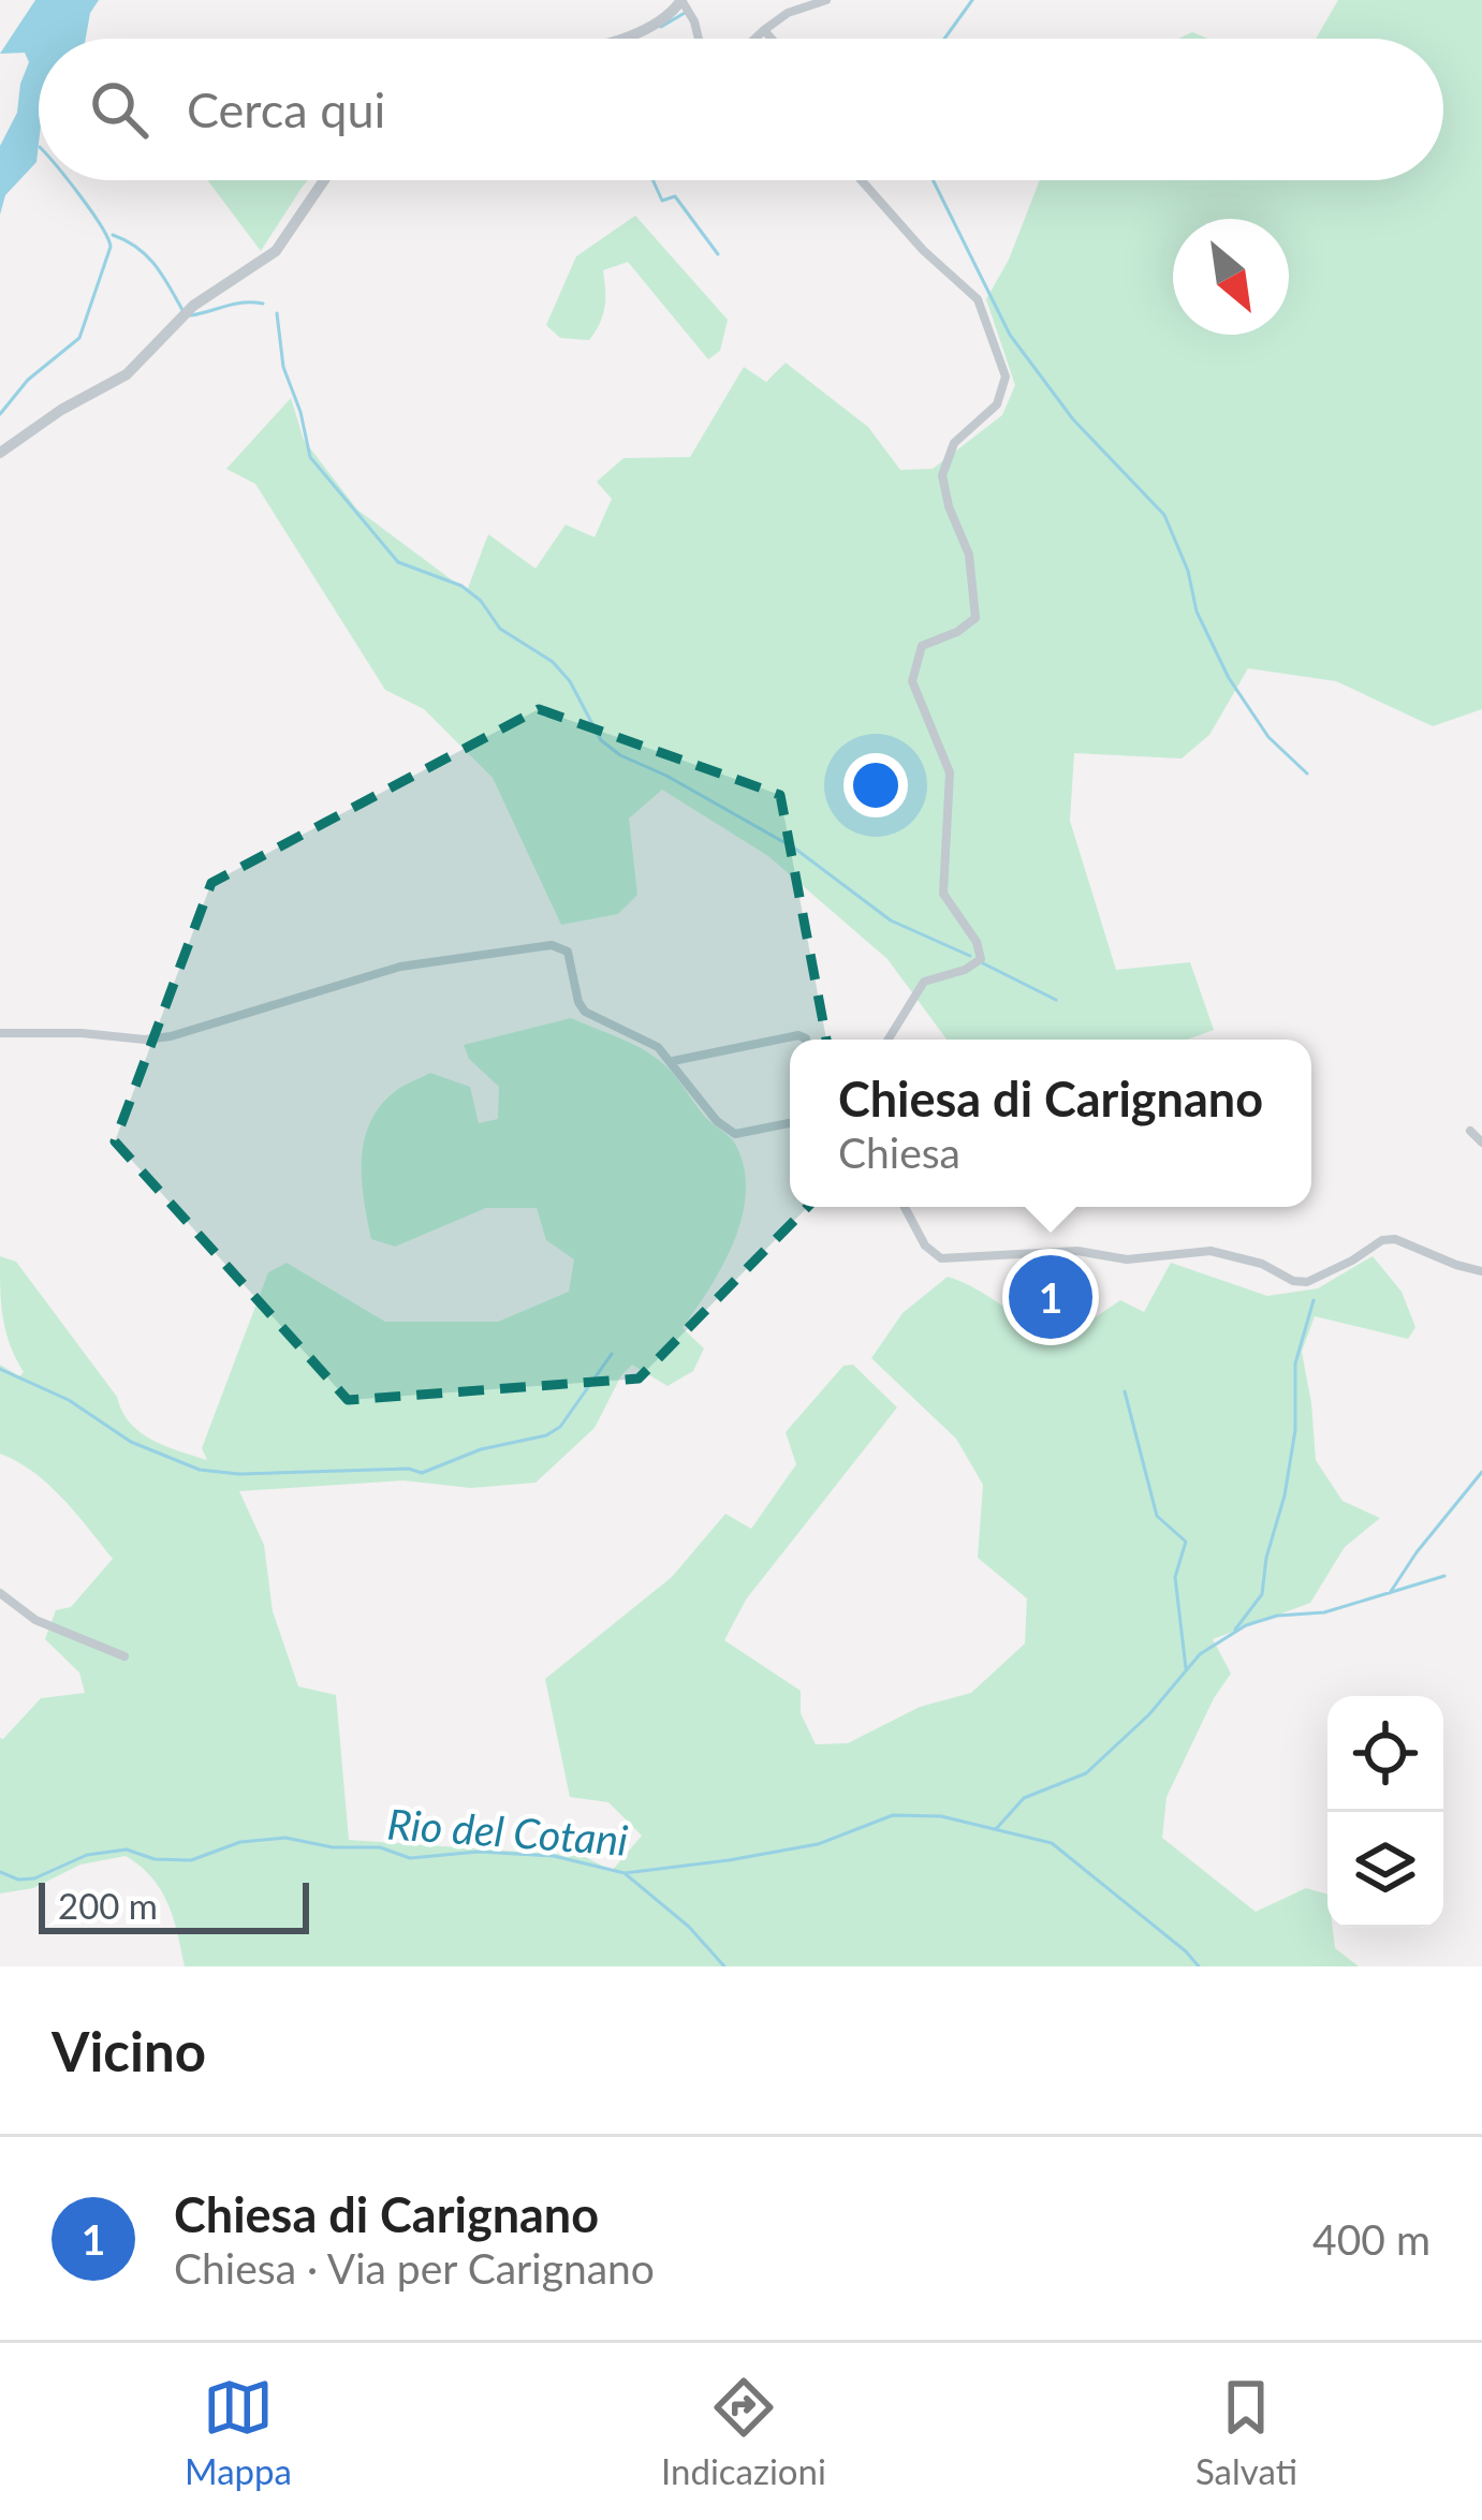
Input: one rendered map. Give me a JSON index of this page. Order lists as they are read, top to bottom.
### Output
{
  "water": ["Rio del Cotani"],
  "scale_bar": "200 m",
  "north": "bottom right",
  "page": {
    "search": "Cerca qui",
    "popup": ["Chiesa di Carignano", "Chiesa"],
    "pins": "1",
    "scale": "200 m",
    "heading": "Vicino",
    "list": [
      {
        "mark": "1",
        "name": "Chiesa di Carignano",
        "note": "Chiesa · Via per Carignano",
        "value": "400 m"
      }
    ],
    "nav": ["Mappa", "Indicazioni", "Salvati"]
  }
}
